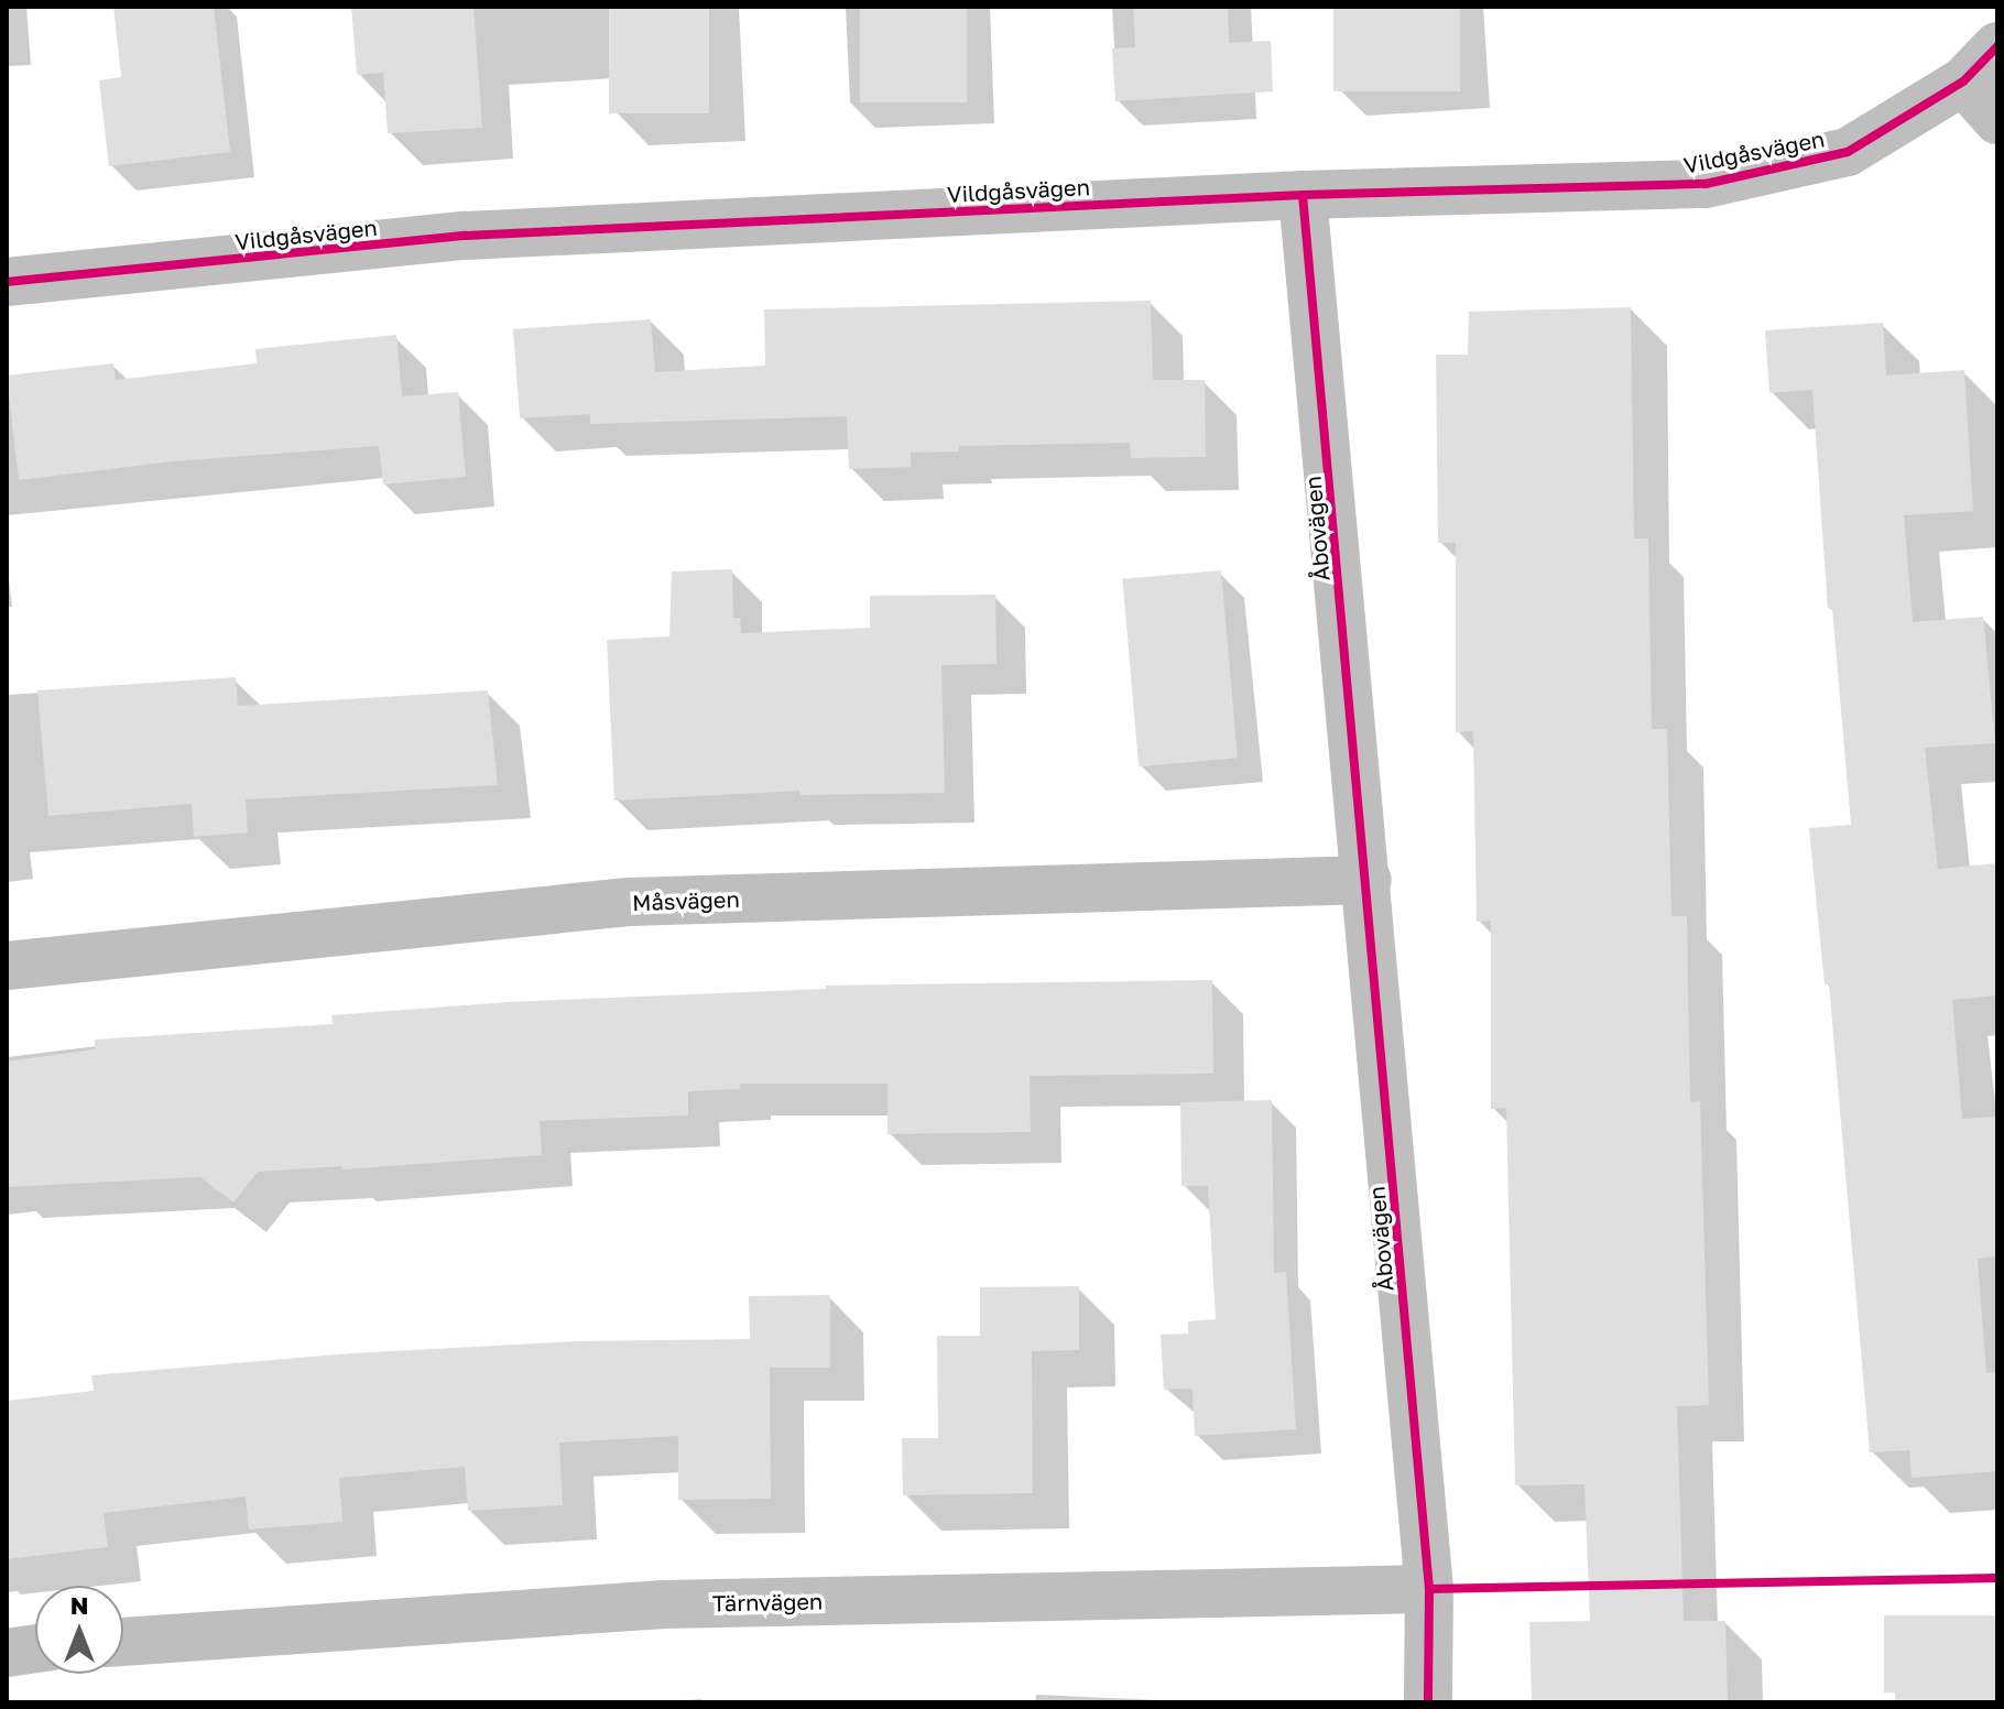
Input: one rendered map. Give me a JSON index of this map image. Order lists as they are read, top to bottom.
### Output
{
  "streets": {
    "street": [
      "Vildgåsvägen",
      "Åbovägen",
      "Måsvägen",
      "Tärnvägen"
    ]
  },
  "crossings": [
    ["Vildgåsvägen", "Åbovägen"],
    ["Åbovägen", "Måsvägen"],
    ["Åbovägen", "Tärnvägen"]
  ],
  "north": "top"
}
